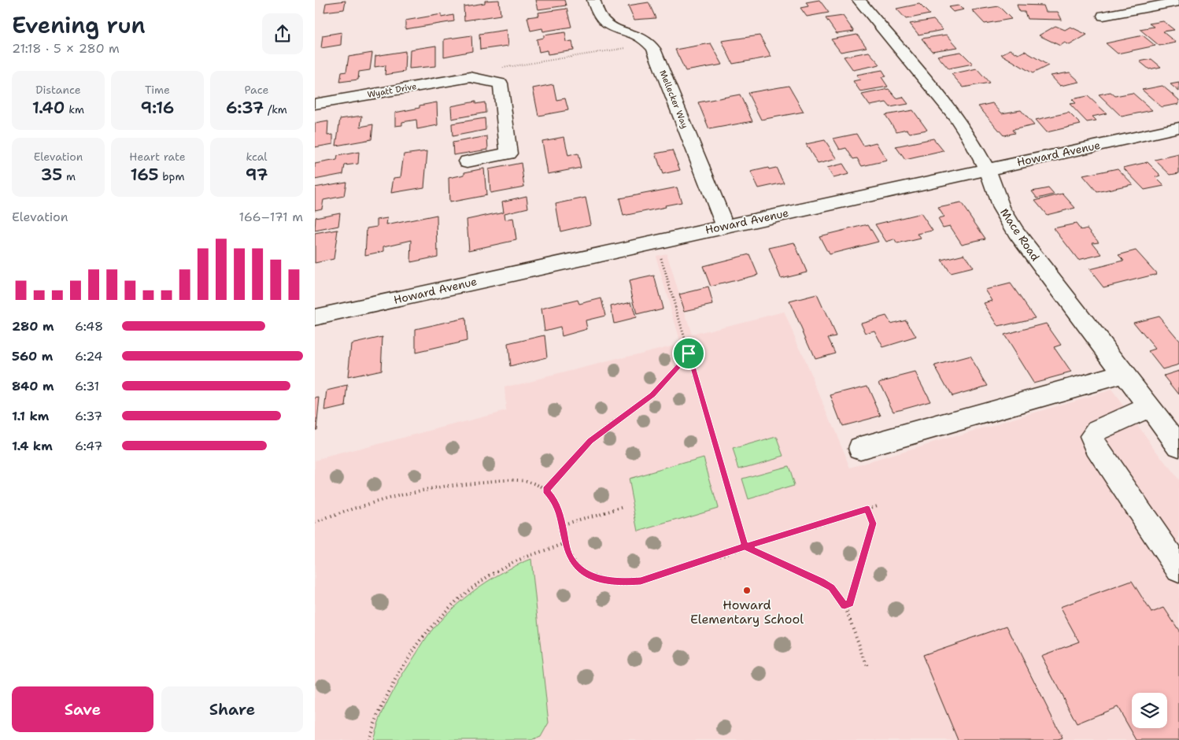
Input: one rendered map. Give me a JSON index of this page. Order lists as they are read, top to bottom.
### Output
{
  "streets": {
    "street": [
      "Wyatt Drive",
      "Mellecker Way",
      "Howard Avenue",
      "Mace Road"
    ]
  },
  "crossings": [
    ["Mellecker Way", "Howard Avenue"],
    ["Howard Avenue", "Mace Road"]
  ],
  "places": ["Howard Elementary School"],
  "page": {
    "heading": ["Evening run", "21:18 · 5 × 280 m"],
    "stats": [
      ["Distance", "1.40 km"],
      ["Time", "9:16"],
      ["Pace", "6:37 /km"],
      ["Elevation", "35 m"],
      ["Heart rate", "165 bpm"],
      ["kcal", "97"]
    ],
    "chart": ["Elevation", "166–171 m"],
    "list": [
      {
        "name": "280 m",
        "note": "6:48"
      },
      {
        "name": "560 m",
        "note": "6:24"
      },
      {
        "name": "840 m",
        "note": "6:31"
      },
      {
        "name": "1.1 km",
        "note": "6:37"
      },
      {
        "name": "1.4 km",
        "note": "6:47"
      }
    ],
    "buttons": ["Save", "Share"]
  }
}
